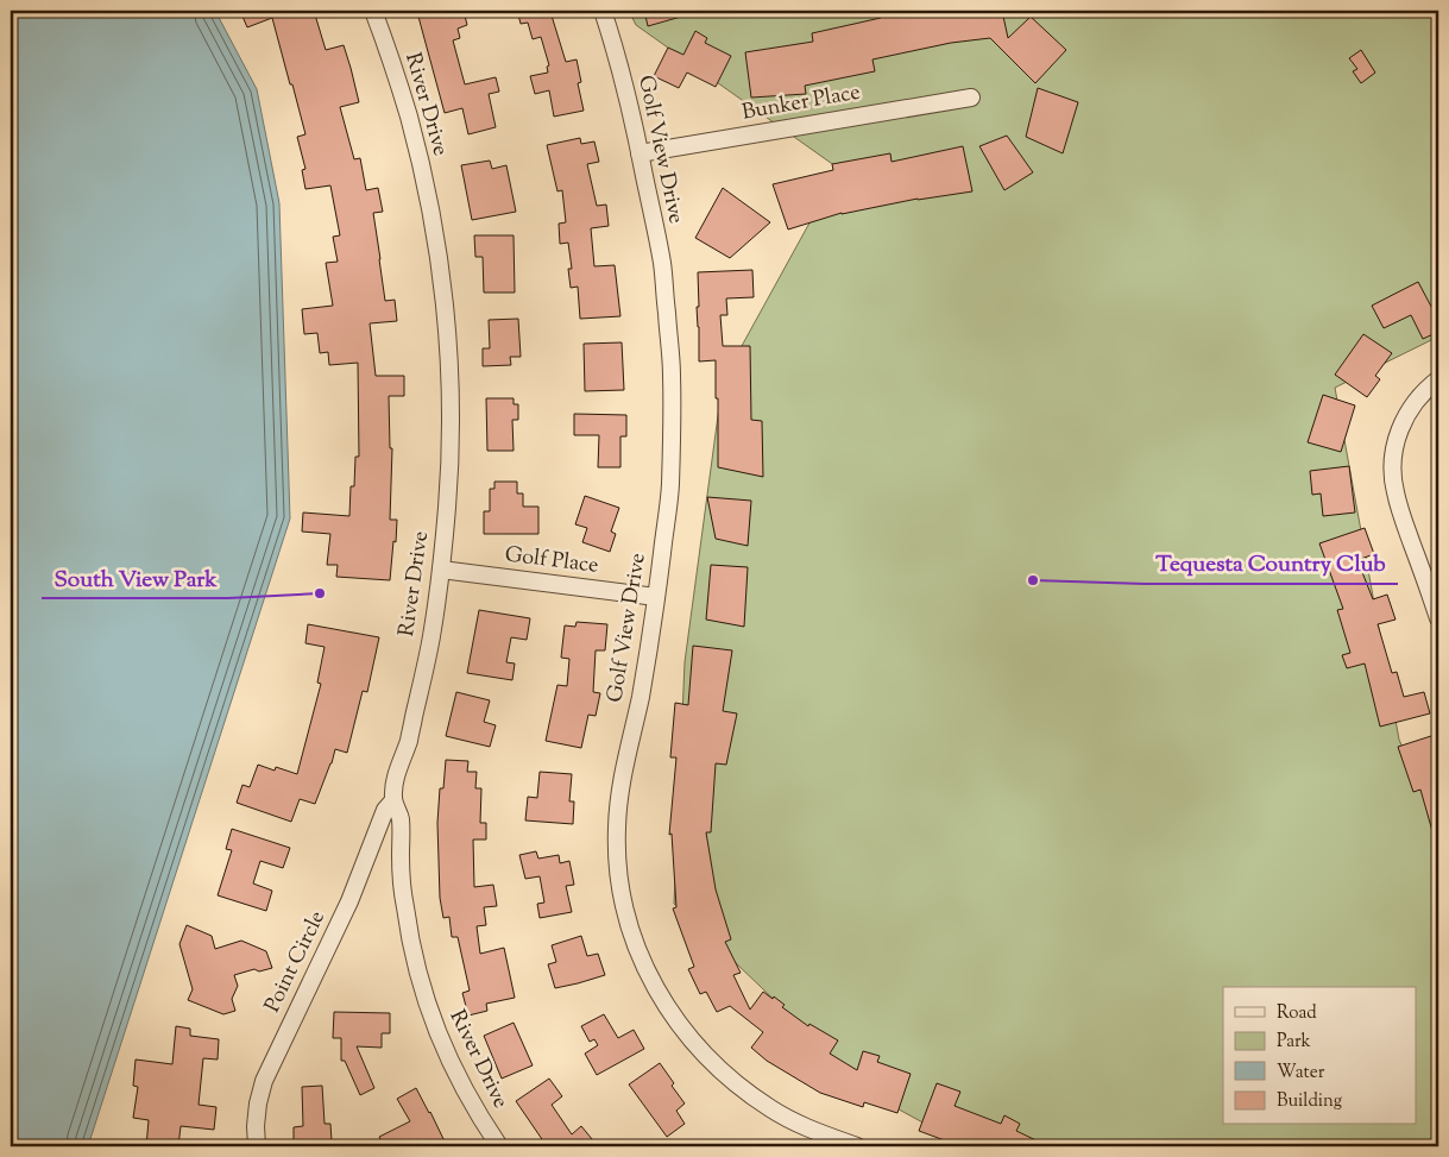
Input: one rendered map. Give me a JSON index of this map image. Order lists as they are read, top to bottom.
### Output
{
  "streets": {
    "street": [
      "Bunker Place",
      "River Drive",
      "Golf View Drive",
      "Golf Place",
      "Point Circle"
    ]
  },
  "crossings": [
    ["Bunker Place", "Golf View Drive"],
    ["River Drive", "Golf Place"],
    ["River Drive", "Point Circle"],
    ["Golf View Drive", "Golf Place"]
  ],
  "places": ["Tequesta Country Club", "South View Park"],
  "legend": [
    "Road",
    "Park",
    "Water",
    "Building"
  ]
}
